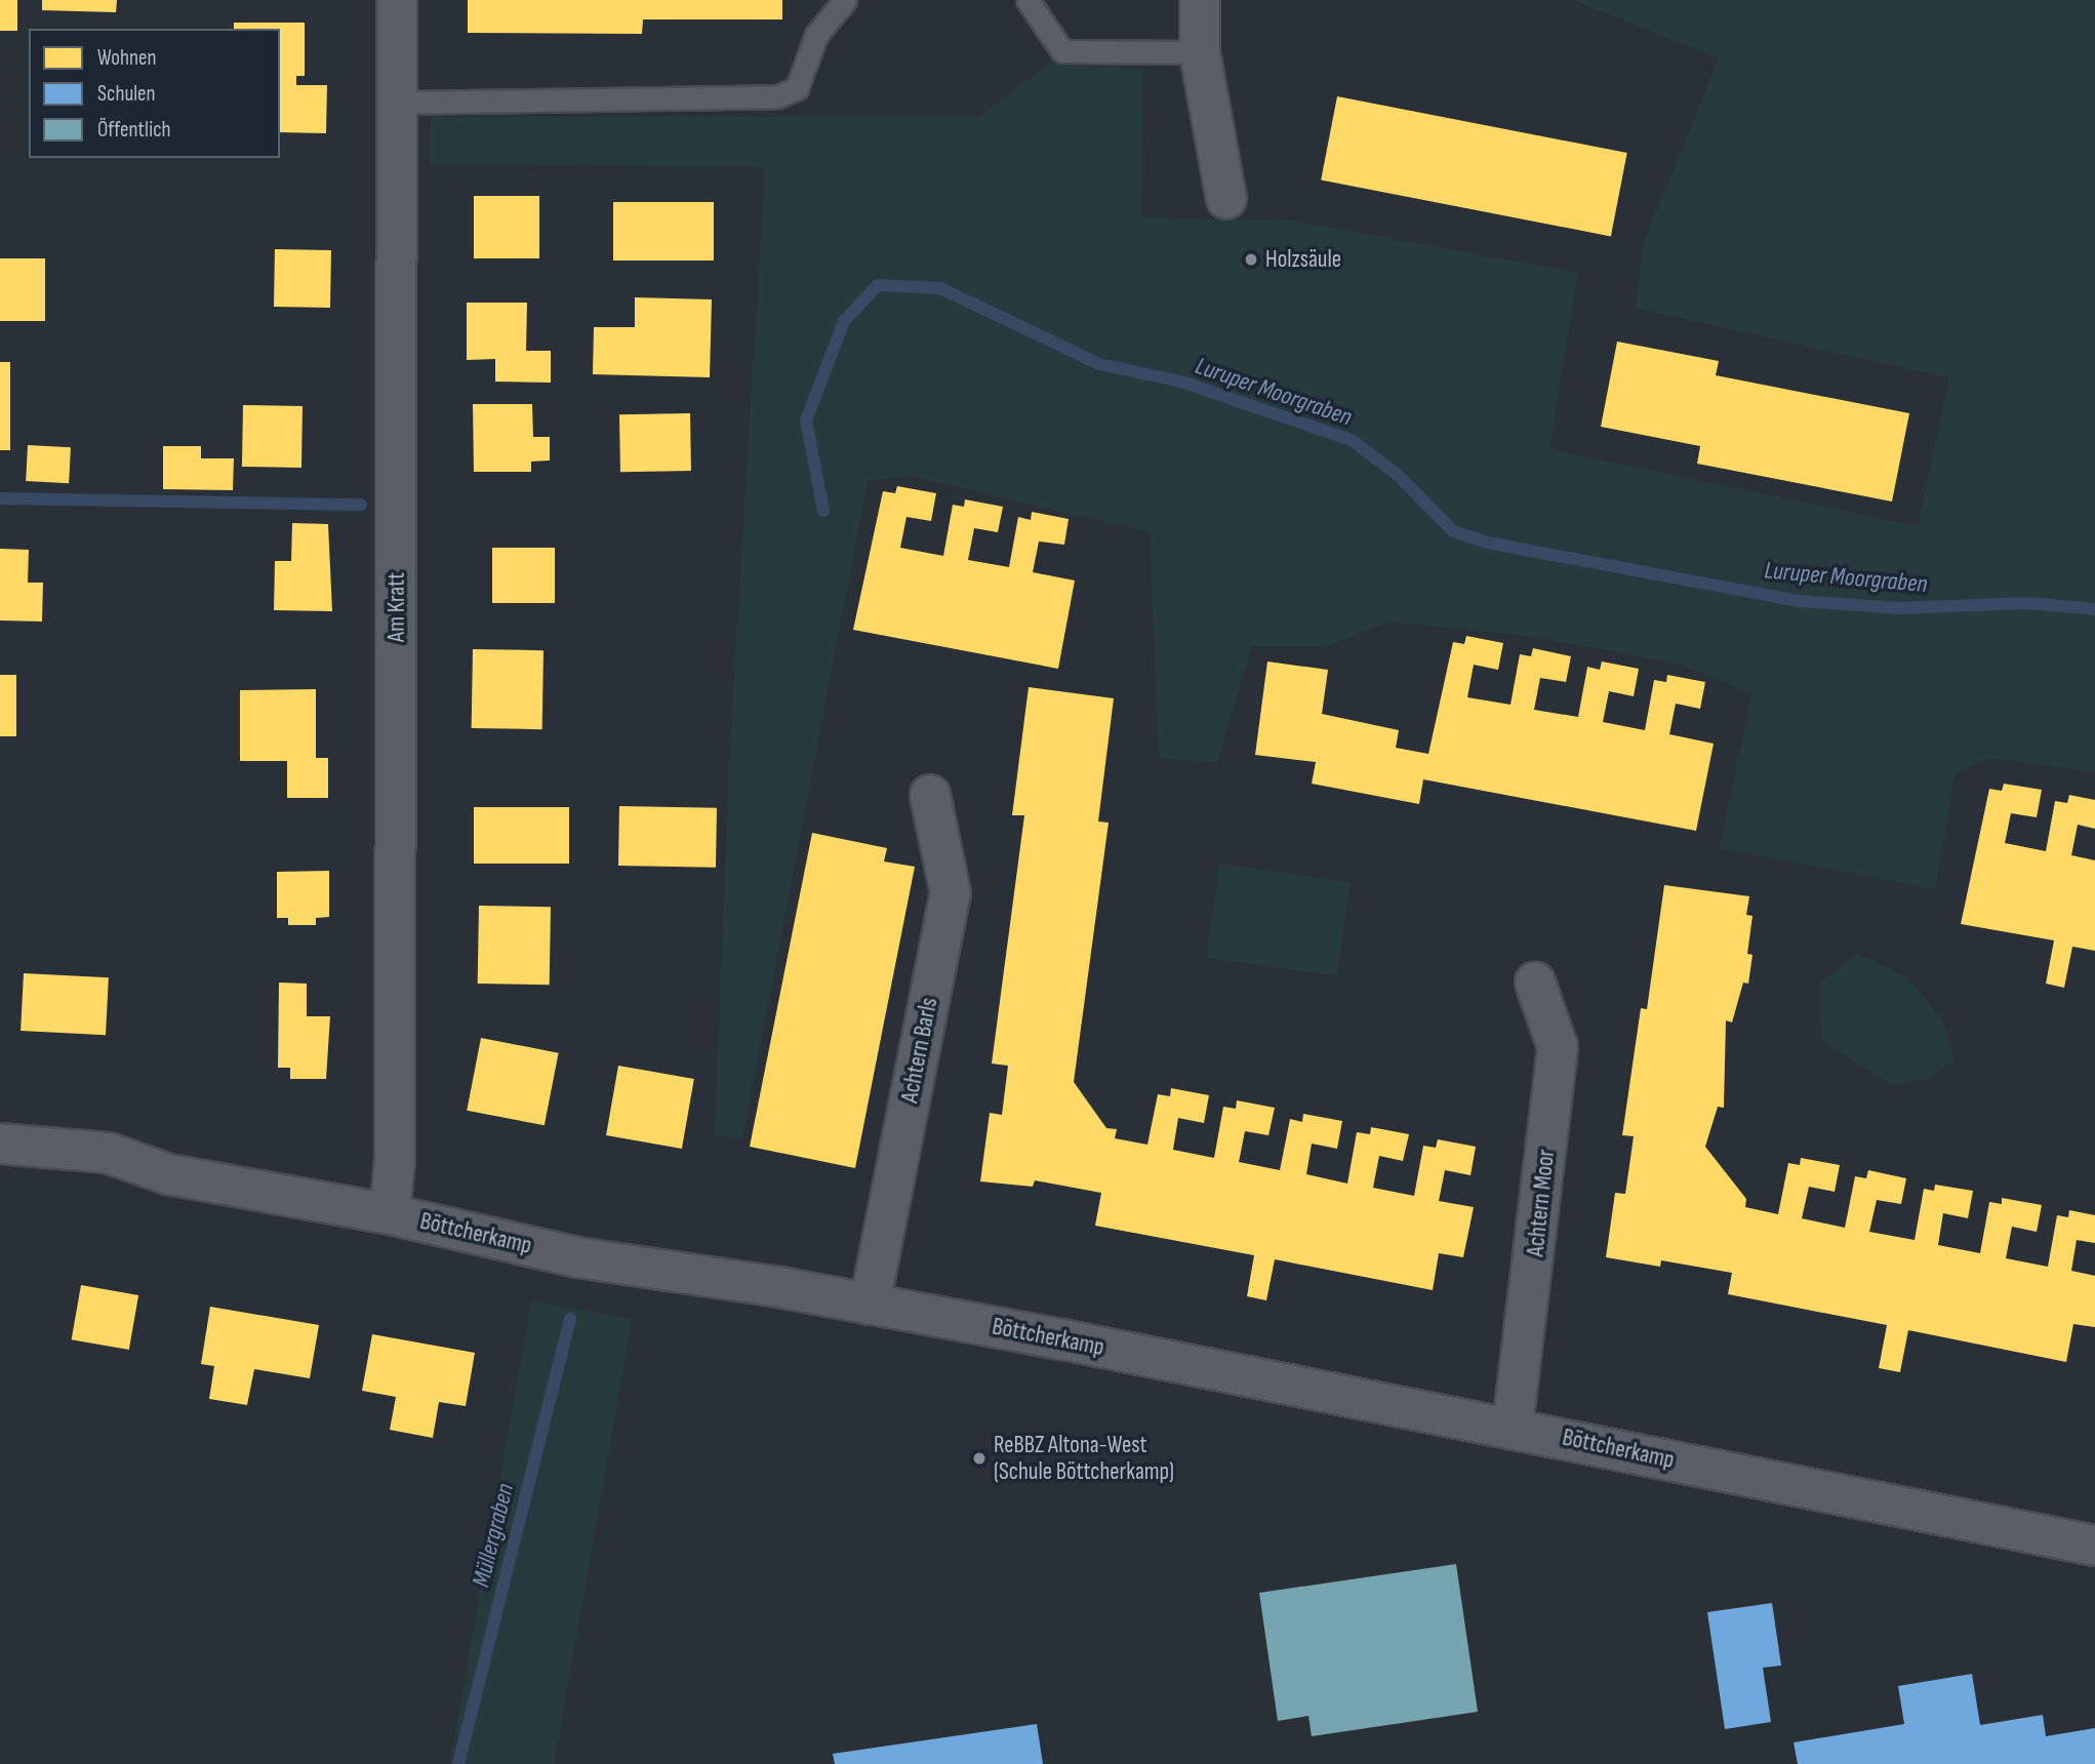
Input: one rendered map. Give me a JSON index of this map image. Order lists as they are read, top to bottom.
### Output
{
  "streets": {
    "street": [
      "Am Kratt",
      "Achtern Barls",
      "Achtern Moor",
      "Böttcherkamp"
    ]
  },
  "crossings": [
    ["Am Kratt", "Böttcherkamp"],
    ["Achtern Barls", "Böttcherkamp"],
    ["Achtern Moor", "Böttcherkamp"]
  ],
  "water": ["Luruper Moorgraben", "Müllergraben"],
  "places": ["Holzsäule", "ReBBZ Altona-West (Schule Böttcherkamp)"],
  "legend": ["Wohnen", "Schulen", "Öffentlich"]
}
